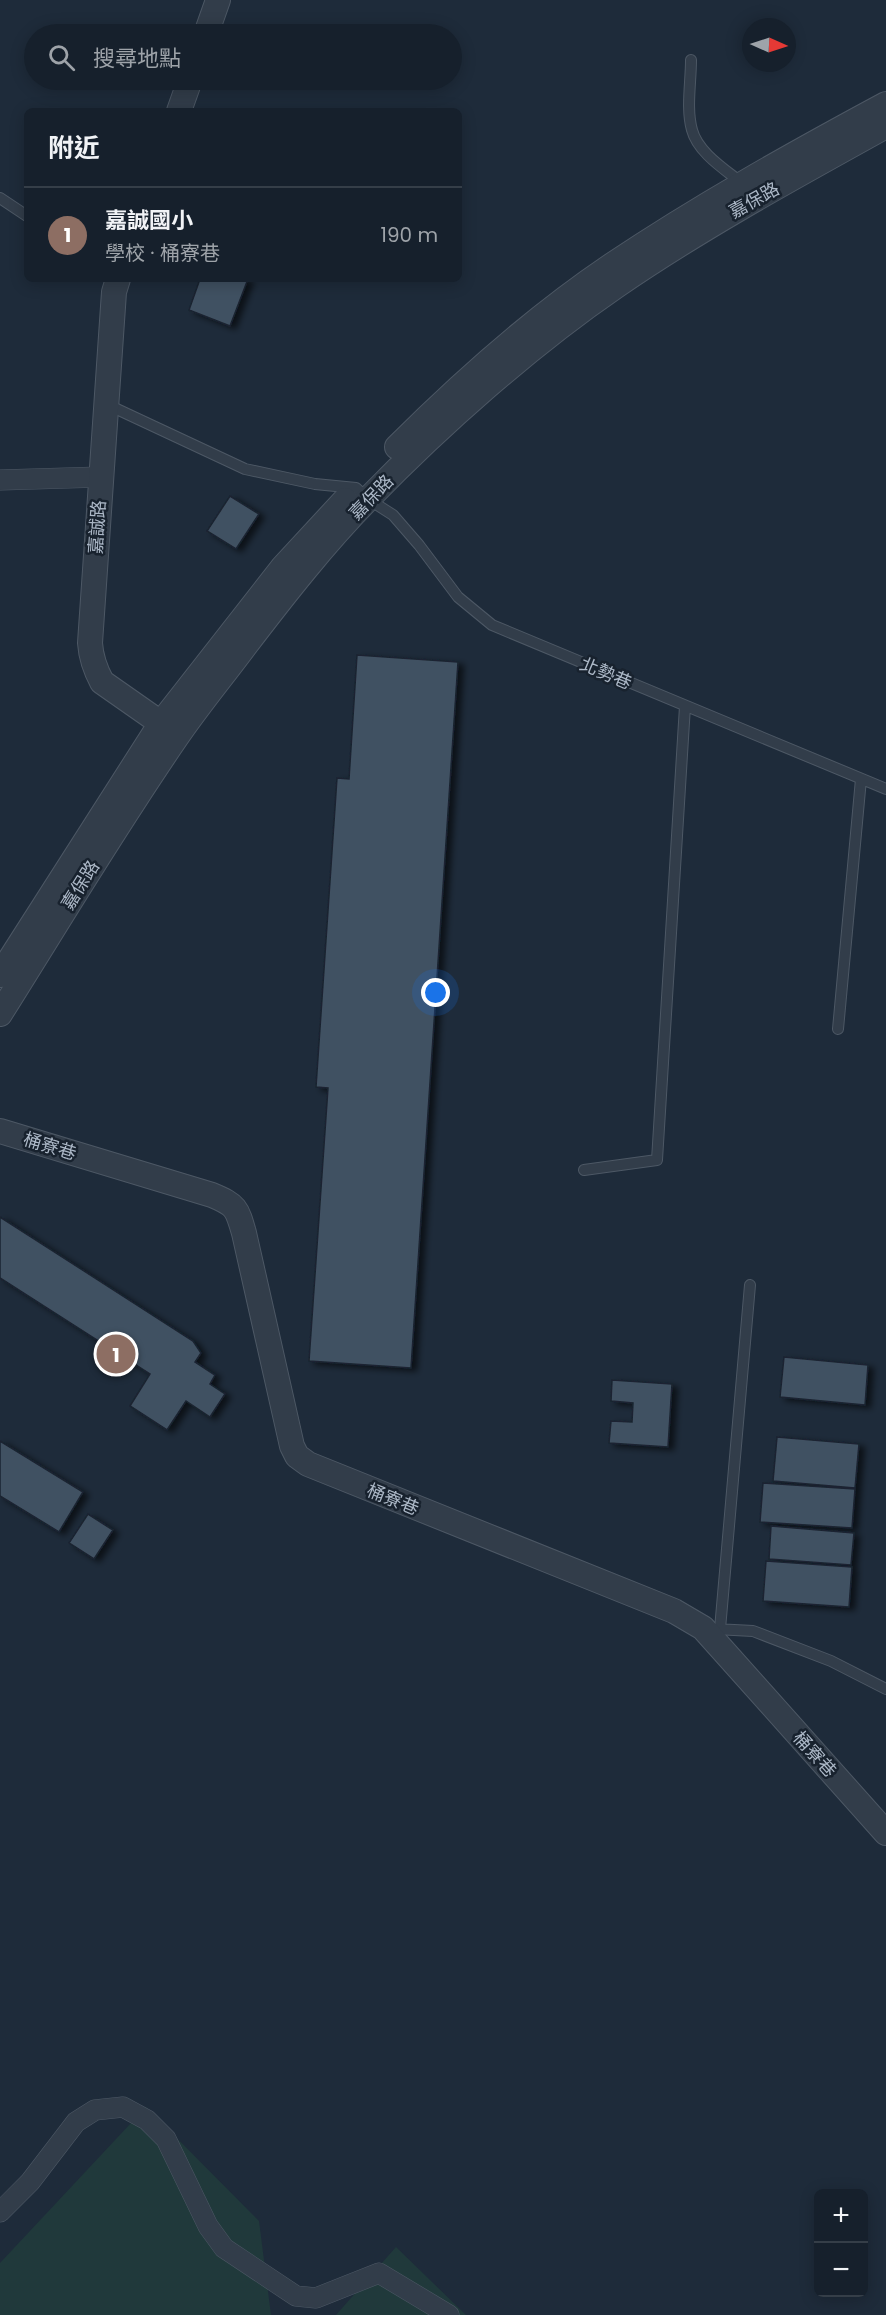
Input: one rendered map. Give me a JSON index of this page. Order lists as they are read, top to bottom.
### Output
{
  "streets": {
    "street": ["嘉保路", "嘉誠路", "桶寮巷"],
    "lane": ["北勢巷"]
  },
  "crossings": [
    ["嘉保路", "嘉誠路"],
    ["嘉保路", "北勢巷"]
  ],
  "north": "right",
  "page": {
    "search": "搜尋地點",
    "heading": "附近",
    "list": [
      {
        "mark": "1",
        "name": "嘉誠國小",
        "note": "學校 · 桶寮巷",
        "value": "190 m"
      }
    ],
    "pins": "1",
    "map_buttons": ["+", "−"]
  }
}
